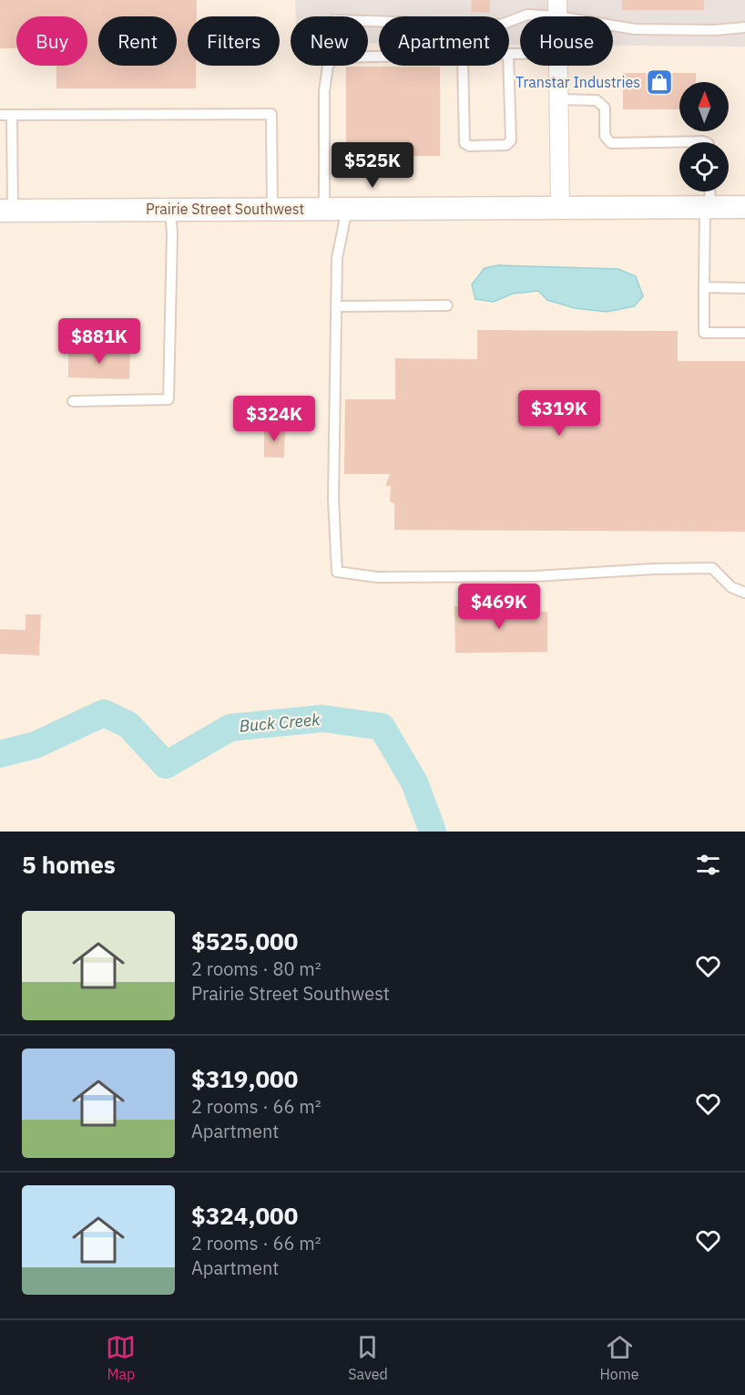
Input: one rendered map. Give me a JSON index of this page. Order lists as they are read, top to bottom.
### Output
{
  "streets": {
    "street": ["Prairie Street Southwest"]
  },
  "water": ["Buck Creek"],
  "places": {
    "shop": ["Transtar Industries"]
  },
  "north": "top",
  "page": {
    "chip": [
      "Buy",
      "Rent",
      "Filters",
      "New",
      "Apartment",
      "House"
    ],
    "price": [
      "$525K",
      "$881K",
      "$319K",
      "$324K",
      "$469K"
    ],
    "heading": "5 homes",
    "list": [
      {
        "name": "$525,000",
        "note": "2 rooms · 80 m² · Prairie Street Southwest"
      },
      {
        "name": "$319,000",
        "note": "2 rooms · 66 m² · Apartment"
      },
      {
        "name": "$324,000",
        "note": "2 rooms · 66 m² · Apartment"
      }
    ],
    "tabs": ["Map", "Saved", "Home"]
  }
}
